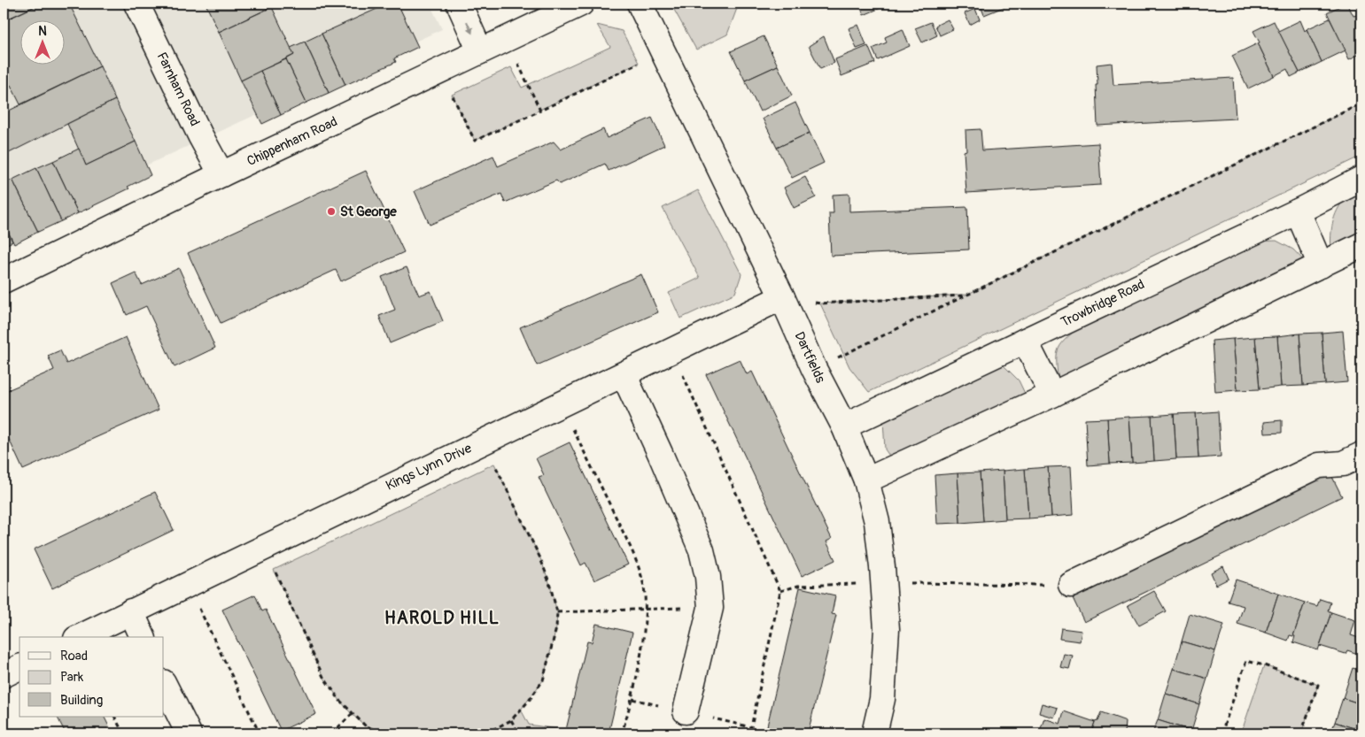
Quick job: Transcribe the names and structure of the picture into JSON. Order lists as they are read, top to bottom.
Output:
{
  "streets": {
    "street": [
      "Farnham Road",
      "Chippenham Road",
      "Trowbridge Road",
      "Dartfields",
      "Kings Lynn Drive"
    ]
  },
  "crossings": [
    ["Farnham Road", "Chippenham Road"],
    ["Trowbridge Road", "Dartfields"],
    ["Dartfields", "Kings Lynn Drive"]
  ],
  "districts": ["HAROLD HILL"],
  "places": ["St George"],
  "legend": ["Road", "Park", "Building"],
  "north": "top"
}
